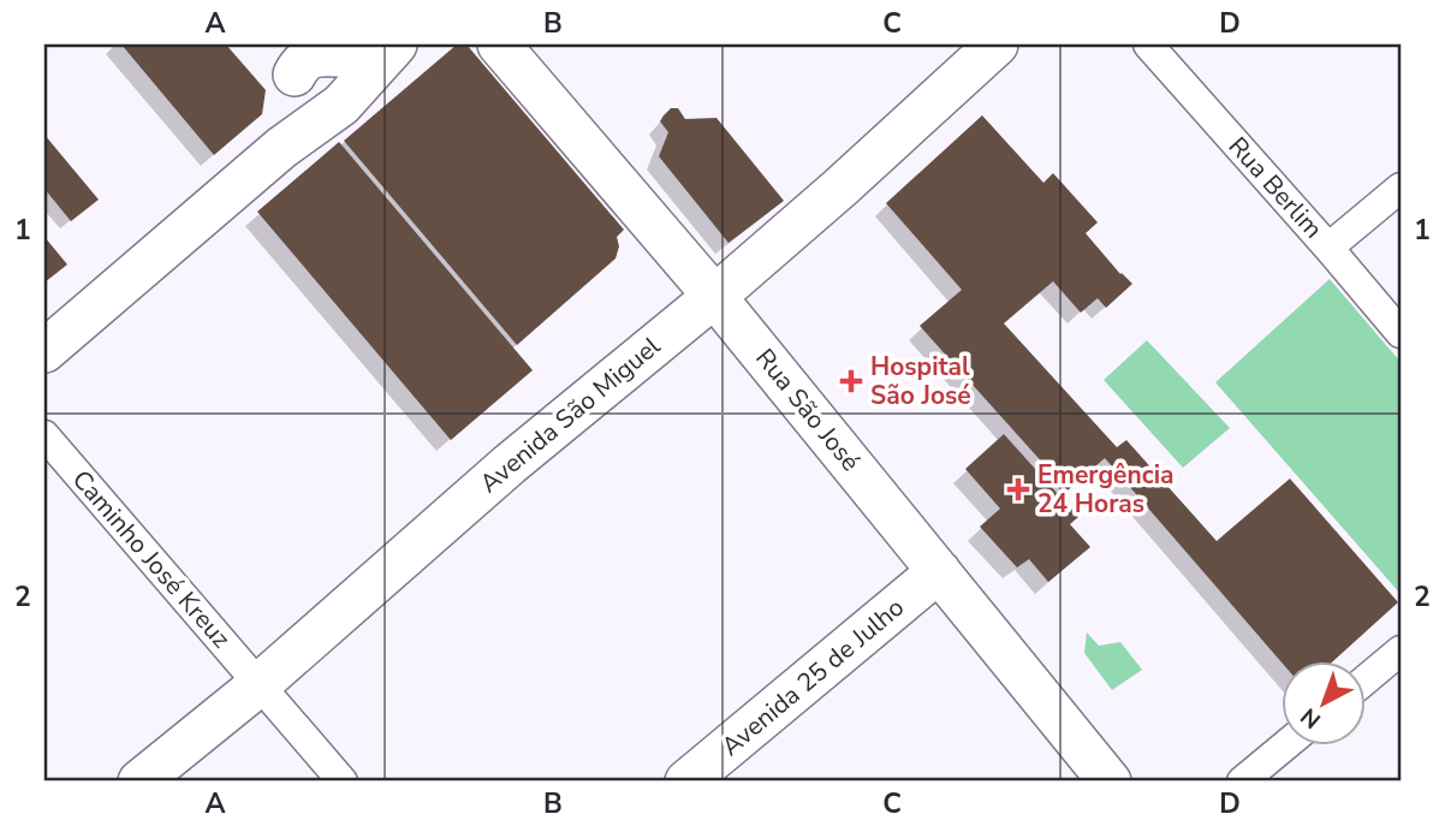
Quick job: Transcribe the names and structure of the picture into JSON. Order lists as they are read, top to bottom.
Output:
{
  "streets": {
    "main road": ["Rua São José", "Avenida São Miguel", "Avenida 25 de Julho"],
    "street": ["Rua Berlim", "Caminho José Kreuz"]
  },
  "crossings": [
    ["Rua São José", "Avenida São Miguel"],
    ["Rua São José", "Avenida 25 de Julho"],
    ["Avenida São Miguel", "Caminho José Kreuz"]
  ],
  "places": {
    "health": ["Hospital São José", "Emergência 24 Horas"]
  },
  "north": "bottom left",
  "grid": {
    "columns": [
      "A",
      "B",
      "C",
      "D"
    ],
    "rows": ["1", "2"]
  }
}
